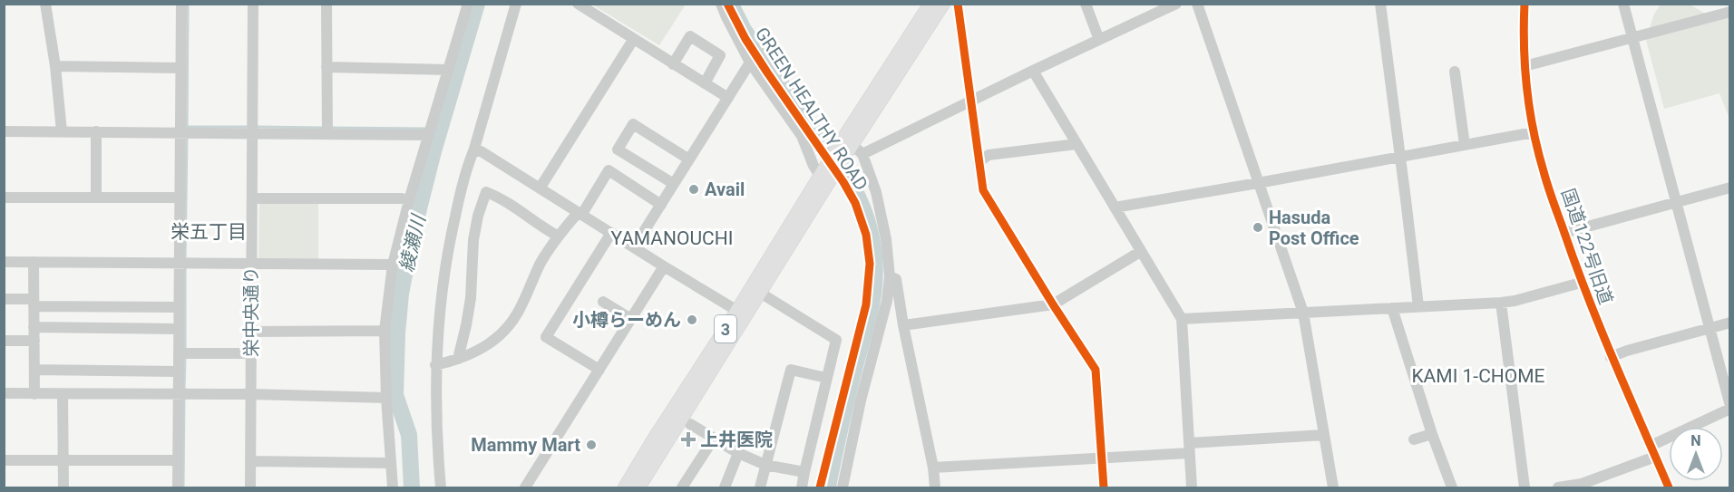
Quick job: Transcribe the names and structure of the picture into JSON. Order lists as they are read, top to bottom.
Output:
{
  "streets": {
    "main road": ["3"],
    "street": ["国道122号旧道", "栄中央通り"],
    "cycle path": ["GREEN HEALTHY ROAD"]
  },
  "districts": ["栄五丁目", "YAMANOUCHI", "KAMI 1-CHOME"],
  "water": ["綾瀬川"],
  "places": {
    "other": [
      "Avail",
      "Hasuda Post Office",
      "小樽らーめん",
      "Mammy Mart"
    ],
    "health": ["上井医院"]
  },
  "north": "top"
}
